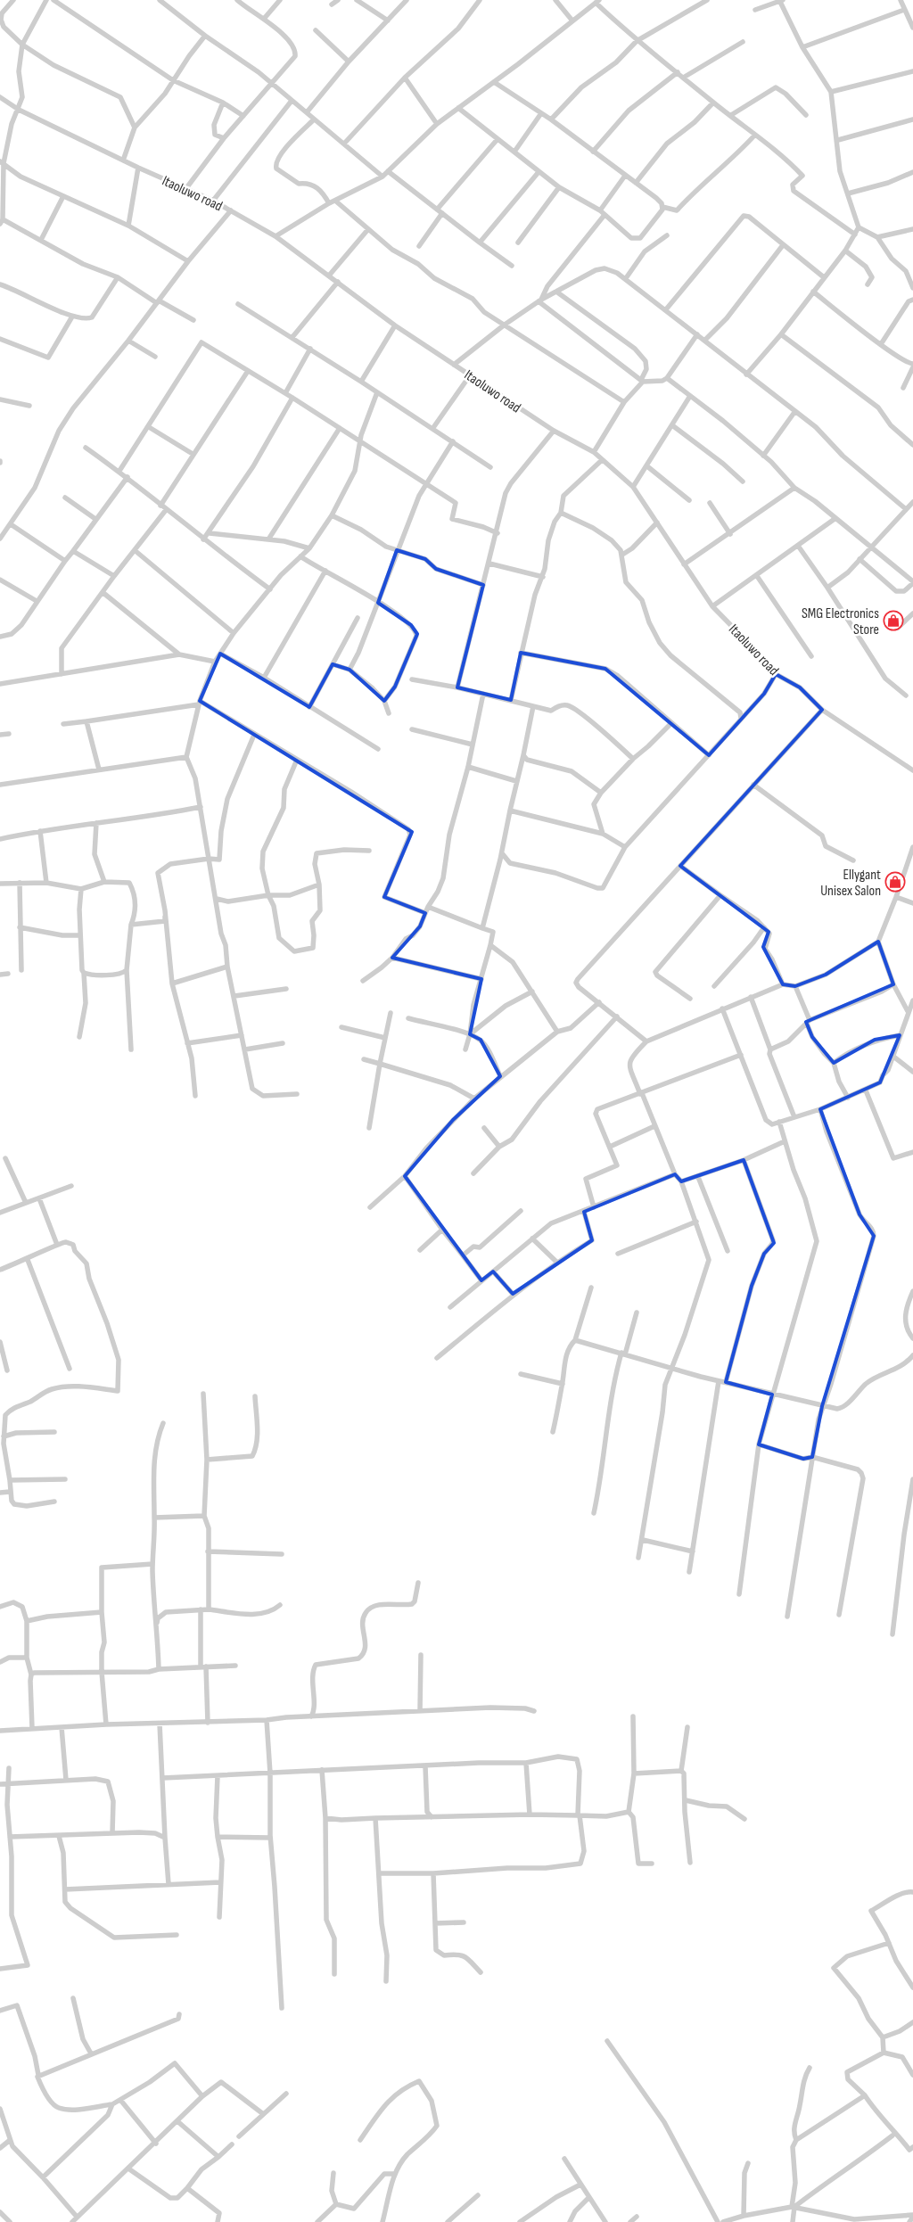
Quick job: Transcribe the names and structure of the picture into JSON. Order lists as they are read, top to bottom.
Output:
{
  "streets": {
    "street": ["Itaoluwo road"]
  },
  "places": {
    "shop": ["SMG Electronics Store", "Ellygant Unisex Salon"]
  }
}
